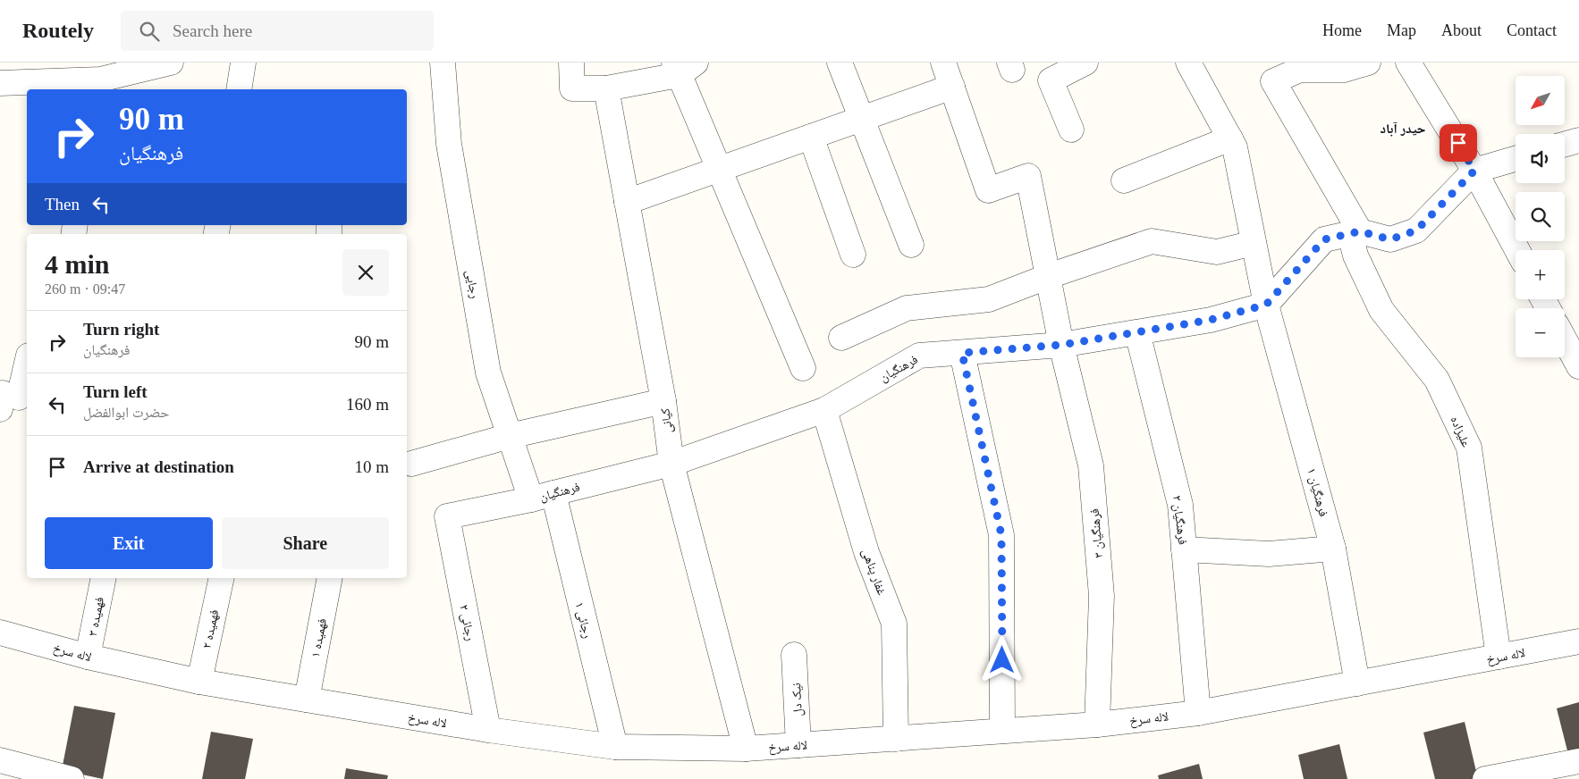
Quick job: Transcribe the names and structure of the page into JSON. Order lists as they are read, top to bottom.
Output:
{
  "streets": {
    "street": [
      "رجایی",
      "فرهنگیان",
      "کیانی",
      "علیزاده",
      "فرهنگیان ۱",
      "فرهنگیان ۲",
      "فرهنگیان ۳",
      "غفار پناهی",
      "فهمیده ۳",
      "رجائی ۱",
      "رجائی ۲",
      "فهمیده ۲",
      "فهمیده ۱",
      "لاله سرخ",
      "نیک دل"
    ]
  },
  "crossings": [
    ["رجایی", "فرهنگیان"],
    ["رجایی", "رجائی ۱"],
    ["فرهنگیان", "کیانی"],
    ["فرهنگیان", "فرهنگیان ۱"],
    ["فرهنگیان", "فرهنگیان ۲"],
    ["فرهنگیان", "فرهنگیان ۳"],
    ["فرهنگیان", "غفار پناهی"],
    ["فرهنگیان", "رجائی ۱"],
    ["فرهنگیان", "رجائی ۲"],
    ["کیانی", "لاله سرخ"],
    ["علیزاده", "لاله سرخ"],
    ["فرهنگیان ۱", "لاله سرخ"],
    ["فرهنگیان ۲", "لاله سرخ"],
    ["فرهنگیان ۳", "لاله سرخ"],
    ["غفار پناهی", "لاله سرخ"],
    ["فهمیده ۳", "لاله سرخ"],
    ["رجائی ۱", "لاله سرخ"],
    ["رجائی ۲", "لاله سرخ"],
    ["فهمیده ۲", "لاله سرخ"],
    ["فهمیده ۱", "لاله سرخ"],
    ["لاله سرخ", "نیک دل"]
  ],
  "districts": ["حیدر آباد"],
  "north": "bottom left",
  "page": {
    "header": "Routely",
    "search": "Search here",
    "nav": [
      "Home",
      "Map",
      "About",
      "Contact"
    ],
    "map_buttons": ["+", "−"],
    "turn": ["90 m", "فرهنگیان"],
    "then": "Then",
    "heading": ["4 min", "260 m · 09:47"],
    "list": [
      {
        "name": "Turn right",
        "note": "فرهنگیان",
        "value": "90 m"
      },
      {
        "name": "Turn left",
        "note": "حضرت ابوالفضل",
        "value": "160 m"
      },
      {
        "name": "Arrive at destination",
        "value": "10 m"
      }
    ],
    "buttons": ["Exit", "Share"]
  }
}
